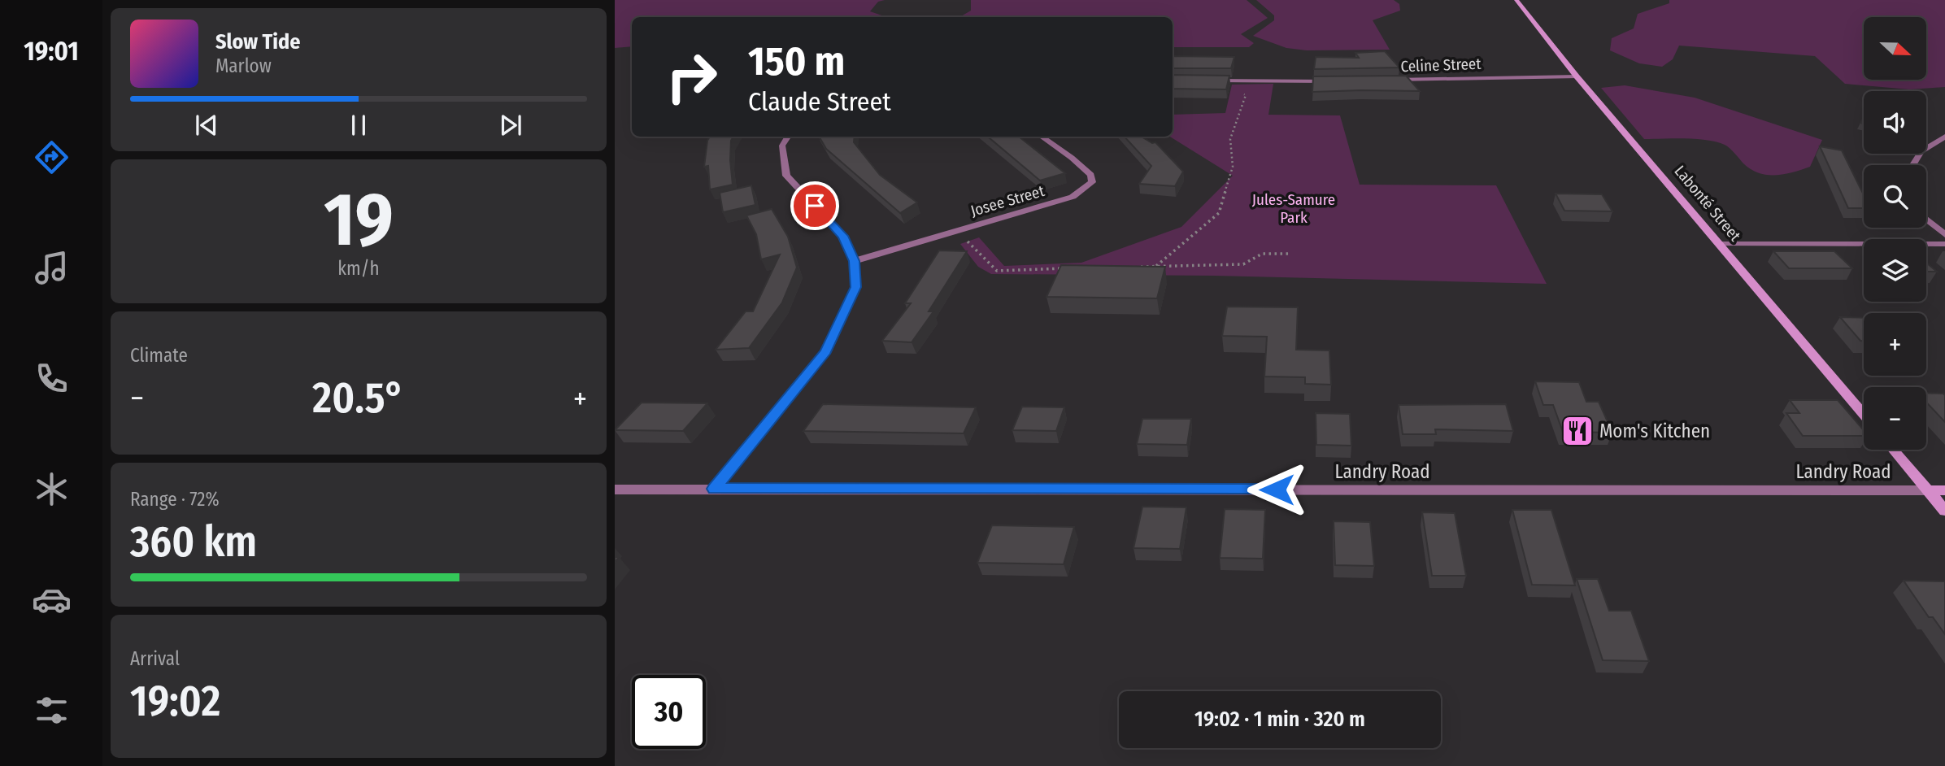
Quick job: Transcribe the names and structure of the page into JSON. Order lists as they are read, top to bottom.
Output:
{
  "streets": {
    "street": [
      "Celine Street",
      "Josee Street",
      "Labonté Street",
      "Landry Road"
    ]
  },
  "crossings": [
    ["Celine Street", "Labonté Street"]
  ],
  "parks": ["Jules-Samure Park"],
  "places": {
    "restaurant": ["Mom's Kitchen"]
  },
  "north": "right",
  "page": {
    "tabs": "19:01",
    "map_buttons": ["+", "−"],
    "turn": ["150 m", "Claude Street"],
    "song": ["Slow Tide", "Marlow"],
    "tile": [
      ["19", "km/h"],
      "Climate",
      ["Range · 72%", "360 km"],
      ["Arrival", "19:02"]
    ],
    "heat": ["−", "20.5°", "+"],
    "limit": "30",
    "trip": "19:02 · 1 min · 320 m"
  }
}
